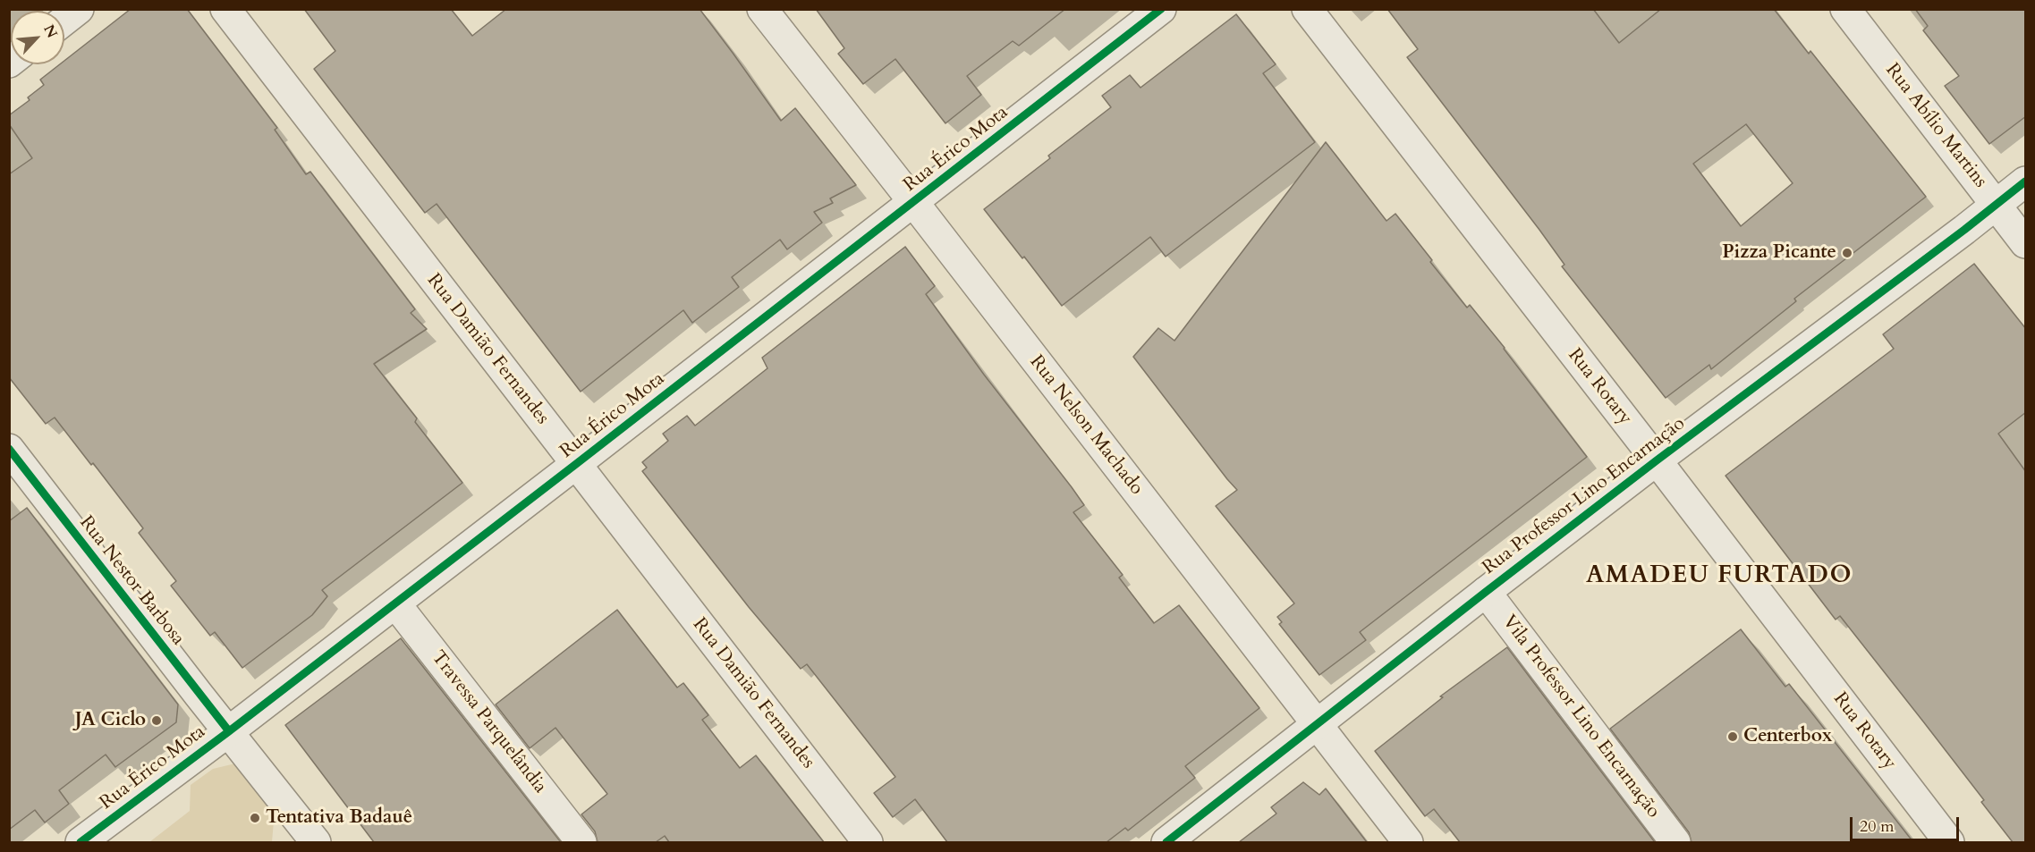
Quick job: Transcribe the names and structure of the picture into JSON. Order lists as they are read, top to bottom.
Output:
{
  "streets": {
    "street": [
      "Rua Abílio Martins",
      "Rua Érico Mota",
      "Rua Damião Fernandes",
      "Rua Rotary",
      "Rua Nelson Machado",
      "Rua Professor Lino Encarnação",
      "Rua Nestor Barbosa",
      "Vila Professor Lino Encarnação",
      "Travessa Parquelândia"
    ]
  },
  "crossings": [
    ["Rua Abílio Martins", "Rua Professor Lino Encarnação"],
    ["Rua Érico Mota", "Rua Damião Fernandes"],
    ["Rua Érico Mota", "Rua Nelson Machado"],
    ["Rua Érico Mota", "Rua Nestor Barbosa"],
    ["Rua Érico Mota", "Travessa Parquelândia"],
    ["Rua Rotary", "Rua Professor Lino Encarnação"],
    ["Rua Nelson Machado", "Rua Professor Lino Encarnação"],
    ["Rua Professor Lino Encarnação", "Vila Professor Lino Encarnação"]
  ],
  "districts": ["AMADEU FURTADO"],
  "places": [
    "Pizza Picante",
    "JA Ciclo",
    "Centerbox",
    "Tentativa Badauê"
  ],
  "scale_bar": "20 m",
  "north": "top right"
}
